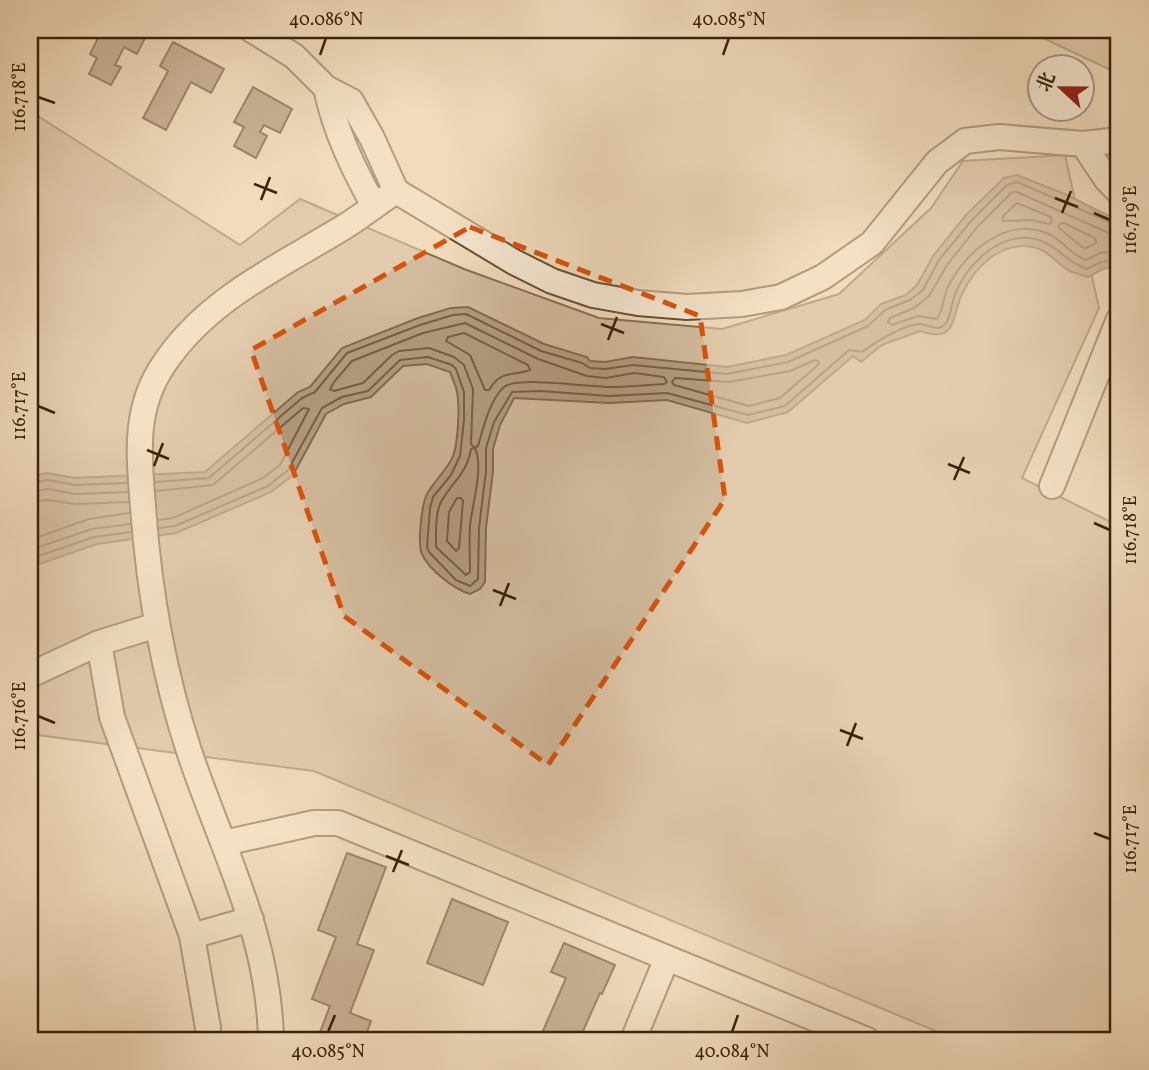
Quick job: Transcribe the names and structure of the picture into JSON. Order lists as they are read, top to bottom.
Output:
{
  "north": "left",
  "coordinates": [
    "40.086°N",
    "40.085°N",
    "116.718°E",
    "116.719°E",
    "116.717°E",
    "116.716°E",
    "40.084°N"
  ]
}
